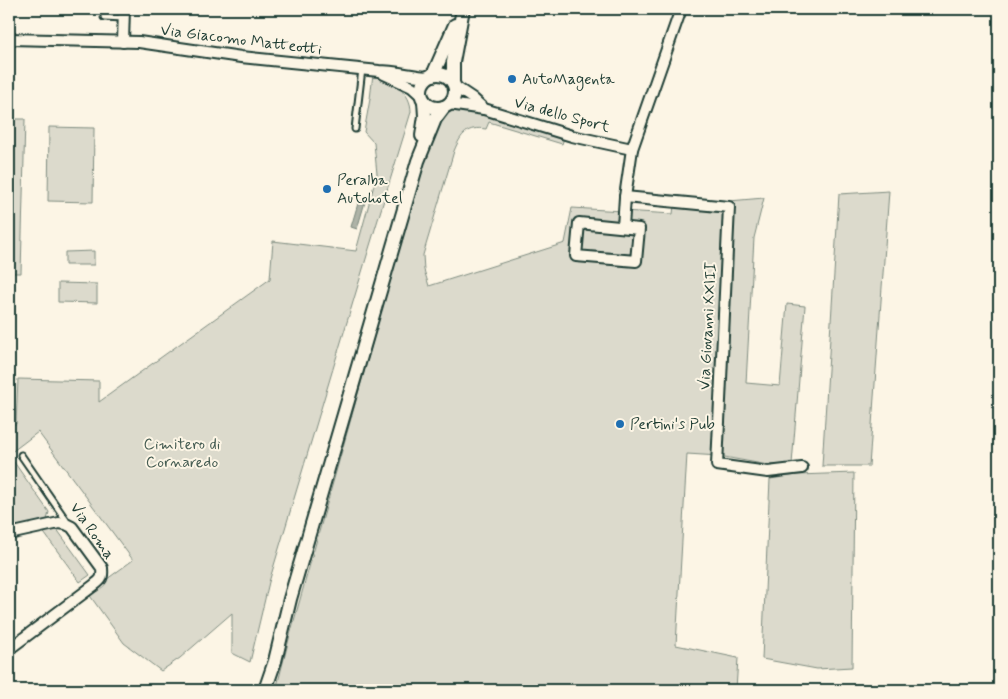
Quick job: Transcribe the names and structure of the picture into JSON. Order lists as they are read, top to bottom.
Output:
{
  "streets": {
    "street": [
      "Via Giacomo Matteotti",
      "Via dello Sport",
      "Via Giovanni XXIII",
      "Via Roma"
    ]
  },
  "crossings": [
    ["Via Giacomo Matteotti", "Via dello Sport"]
  ],
  "parks": ["Cimitero di Cornaredo"],
  "places": ["AutoMagenta", "Peralba Autohotel", "Pertini's Pub"]
}
